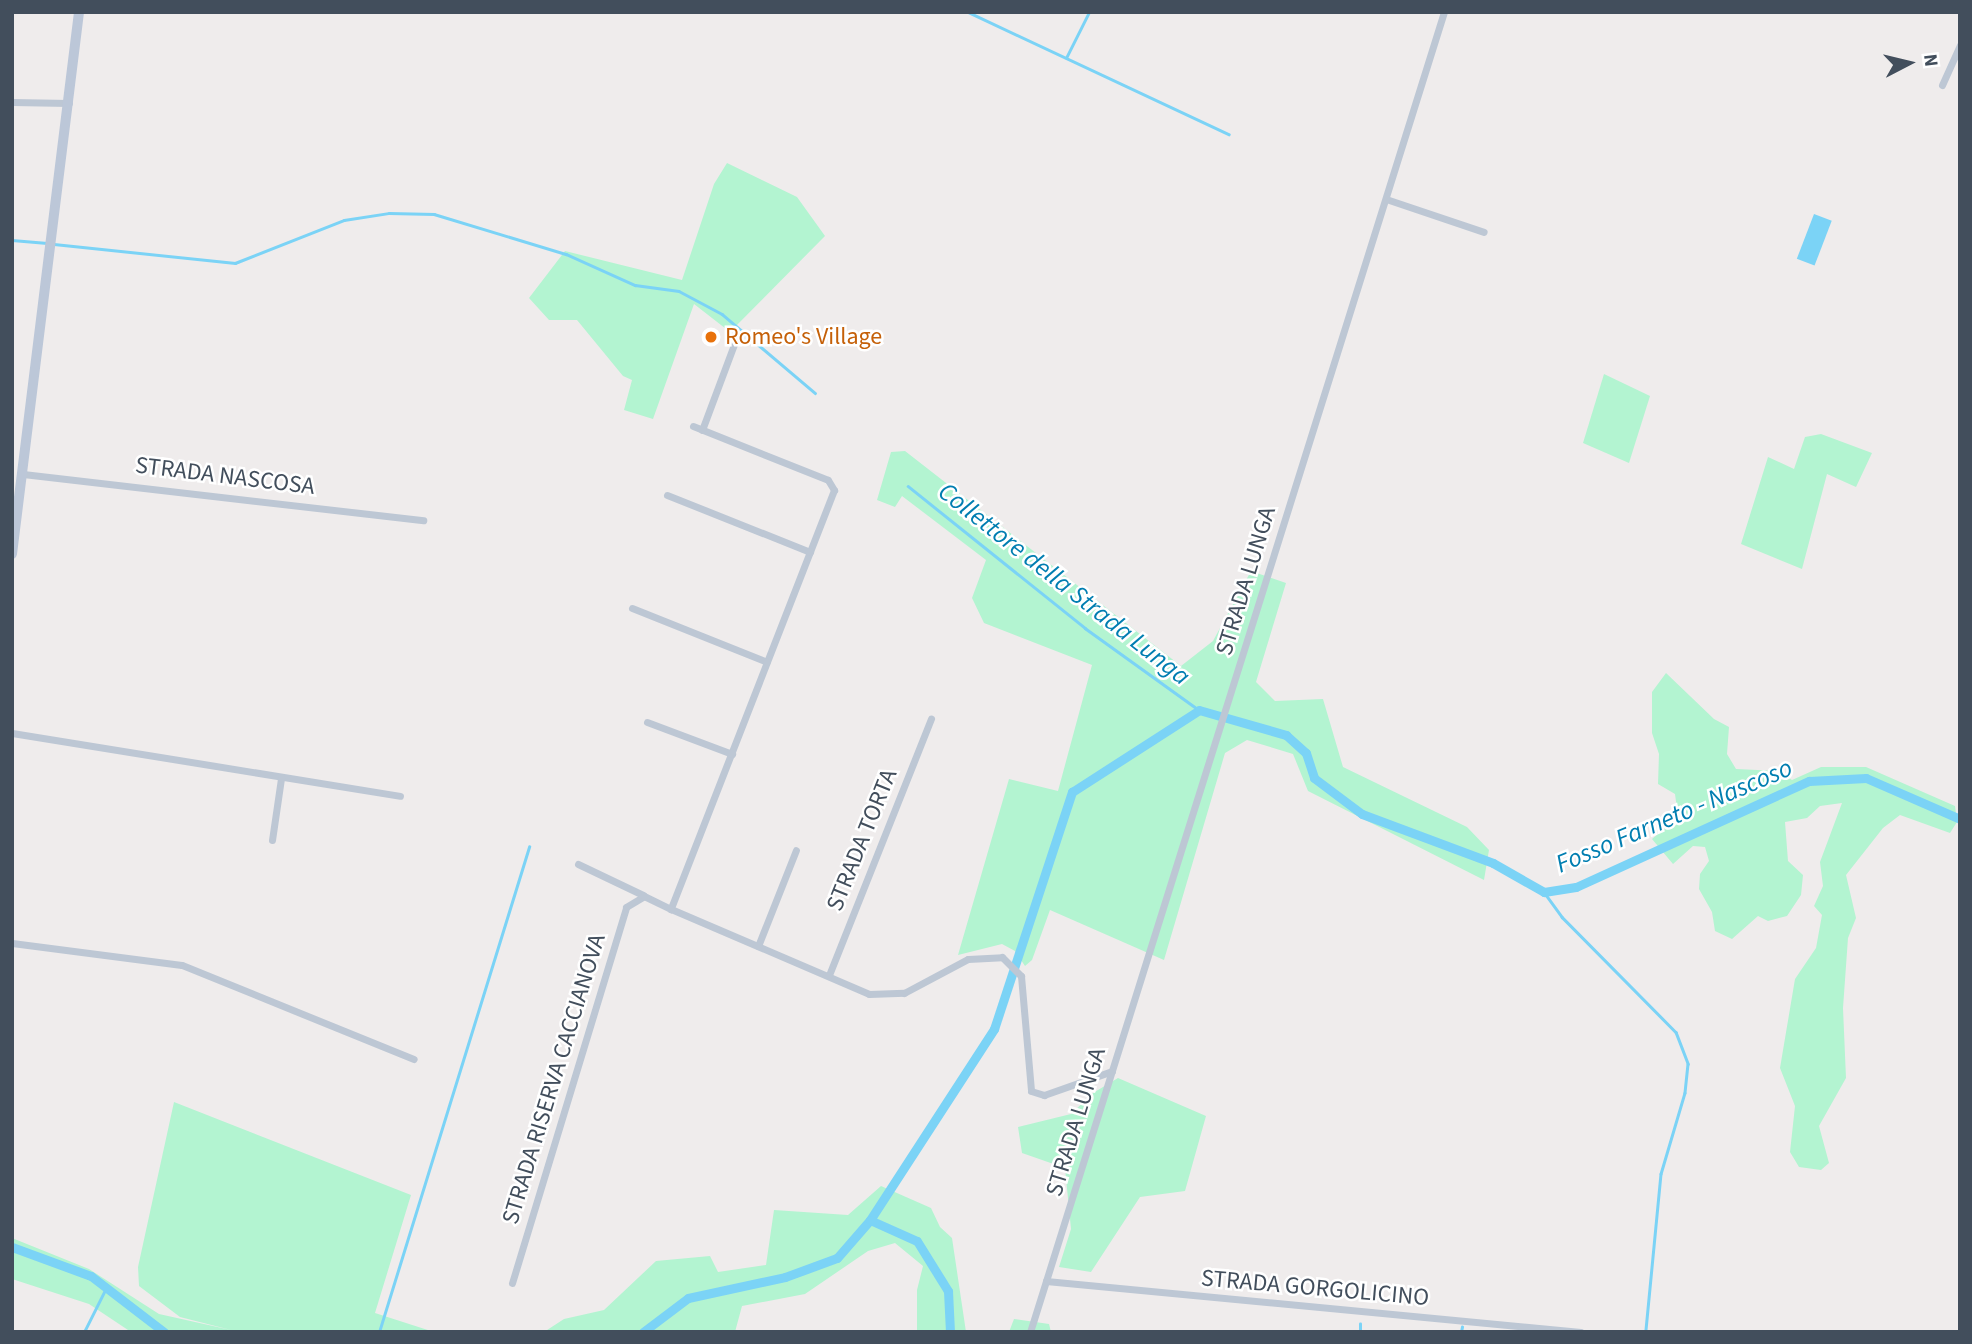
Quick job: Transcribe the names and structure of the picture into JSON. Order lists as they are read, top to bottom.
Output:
{
  "streets": {
    "street": [
      "STRADA NASCOSA",
      "STRADA LUNGA",
      "STRADA TORTA",
      "STRADA RISERVA CACCIANOVA",
      "STRADA GORGOLICINO"
    ]
  },
  "crossings": [
    ["STRADA LUNGA", "STRADA GORGOLICINO"]
  ],
  "water": ["Collettore della Strada Lunga", "Fosso Farneto - Nascoso"],
  "places": ["Romeo's Village"],
  "north": "right"
}
